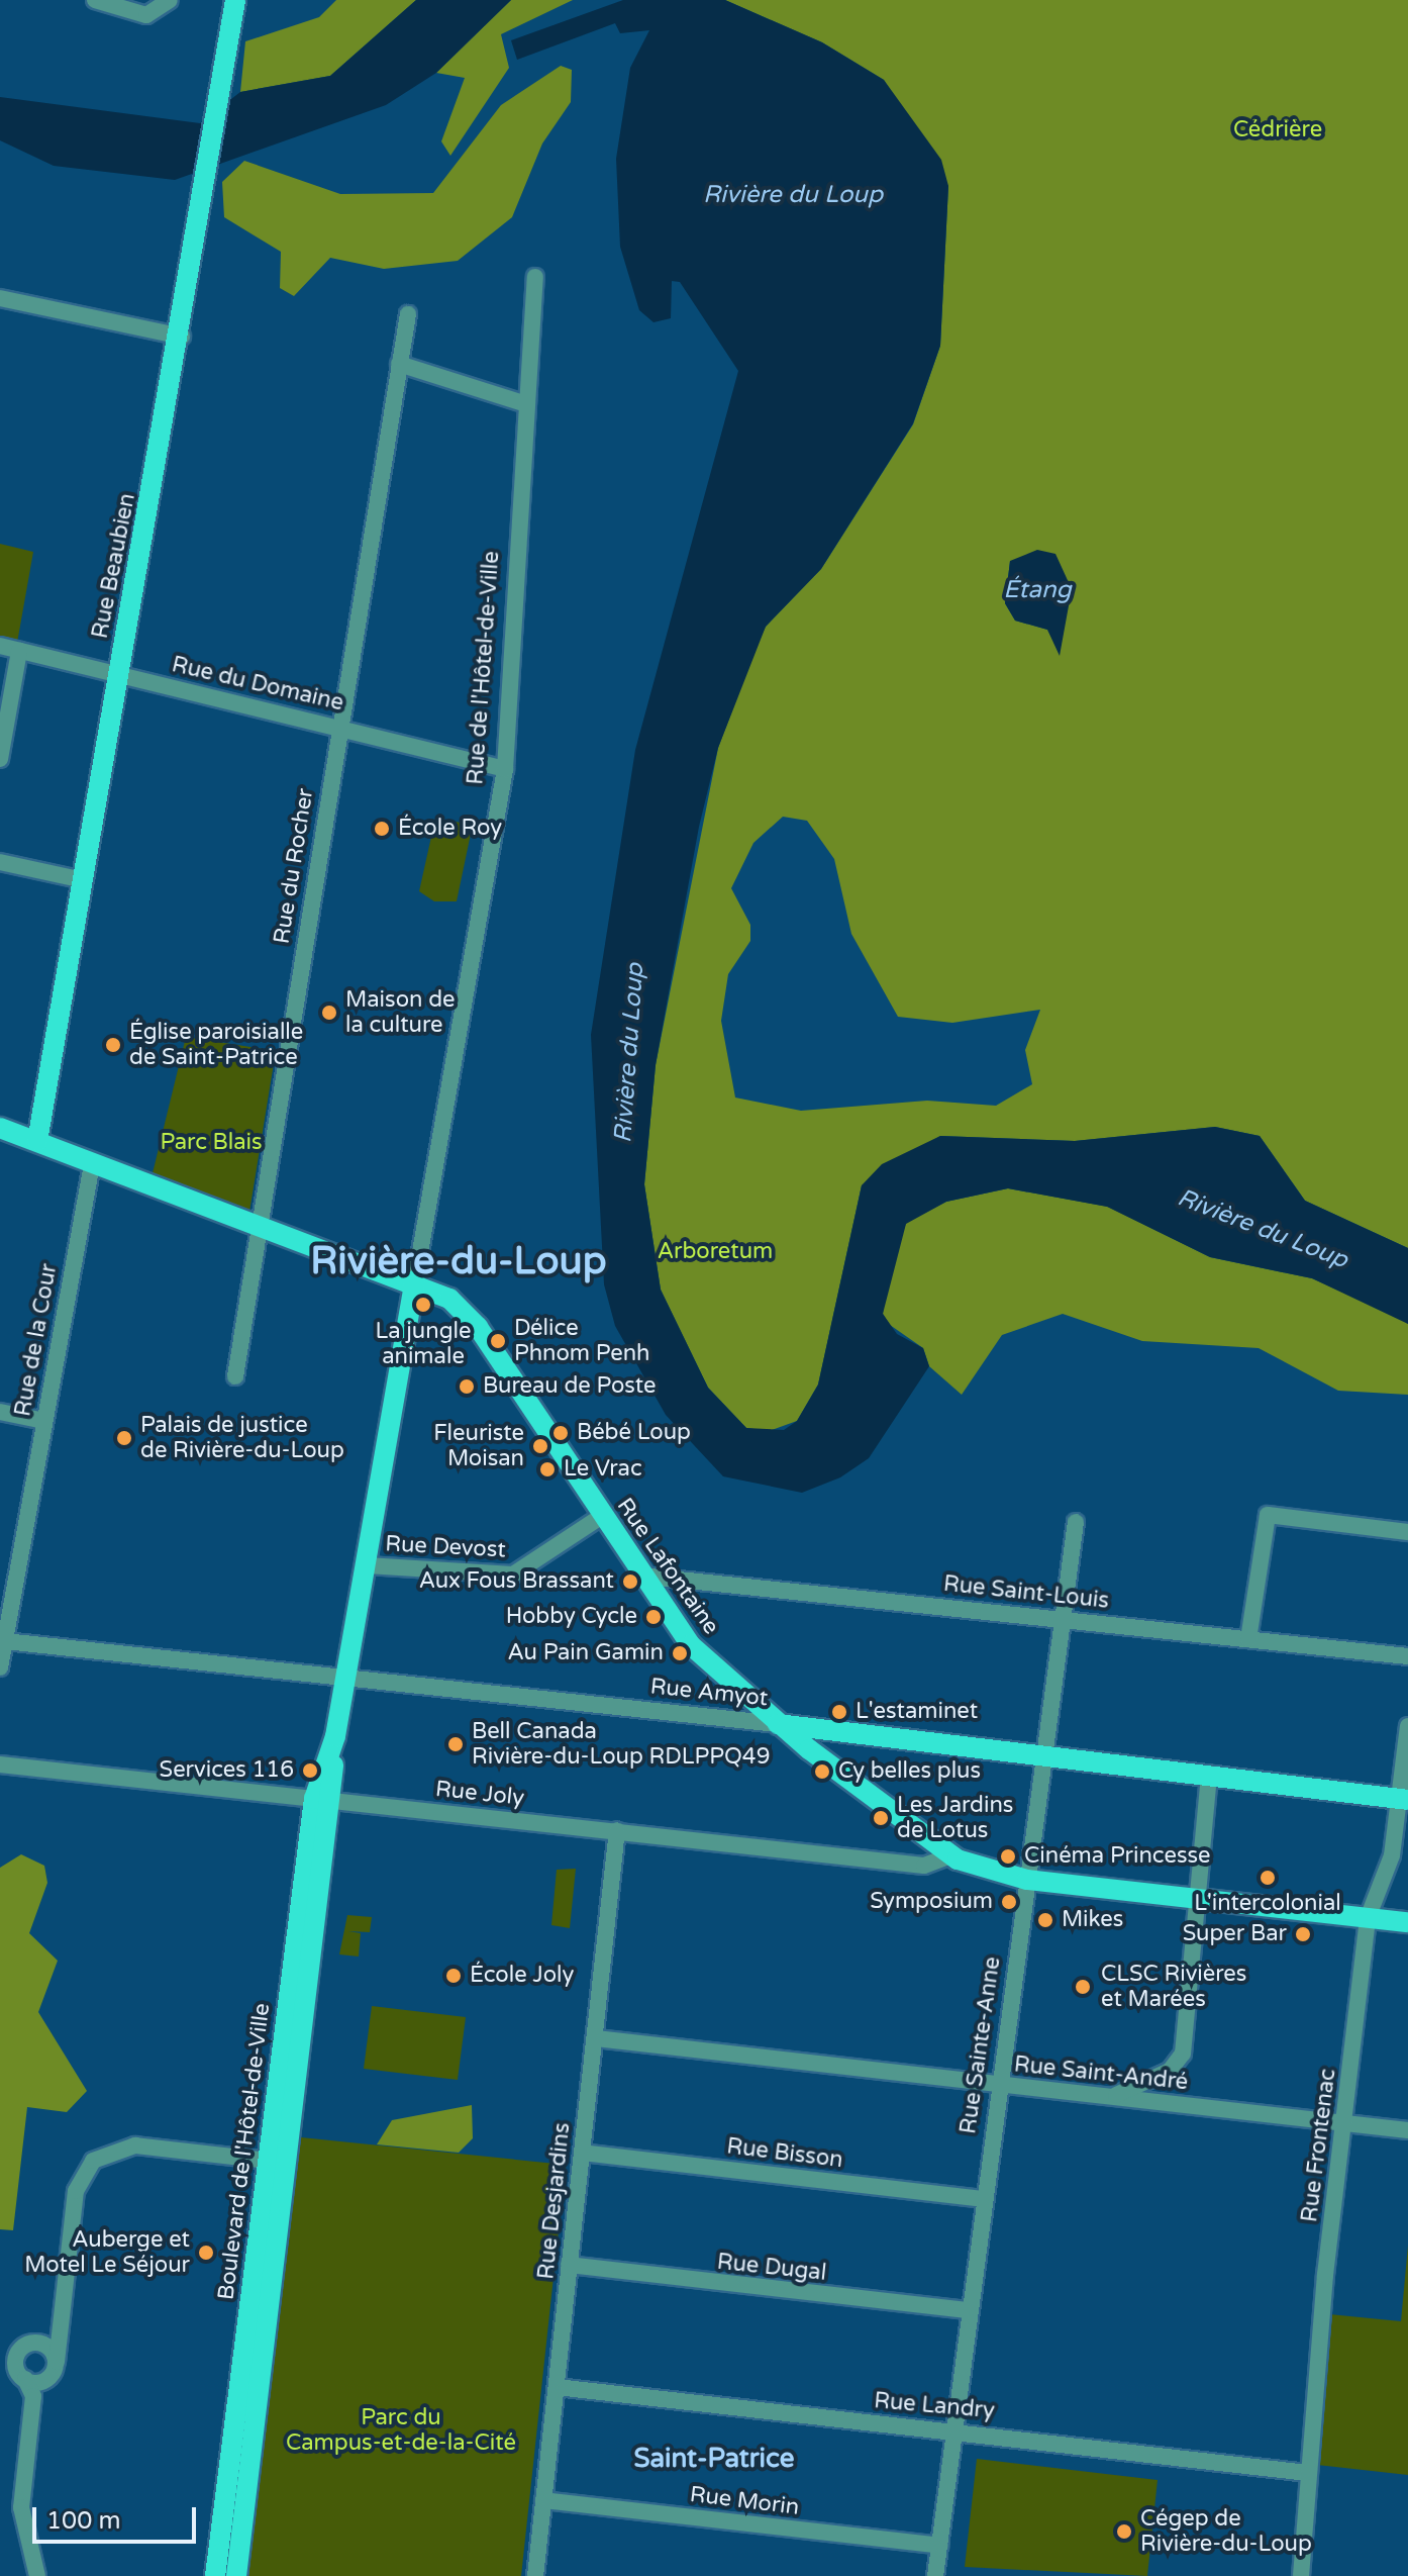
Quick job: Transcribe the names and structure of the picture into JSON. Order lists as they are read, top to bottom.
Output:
{
  "streets": {
    "main road": [
      "Rue Beaubien",
      "Rue de l'Hôtel-de-Ville",
      "Rue Lafontaine",
      "Rue Amyot",
      "Boulevard de l'Hôtel-de-Ville"
    ],
    "street": [
      "Rue du Domaine",
      "Rue du Rocher",
      "Rue de la Cour",
      "Rue Devost",
      "Rue Saint-Louis",
      "Rue Joly",
      "Rue Sainte-Anne",
      "Rue Saint-André",
      "Rue Frontenac",
      "Rue Bisson",
      "Rue Desjardins",
      "Rue Dugal",
      "Rue Landry",
      "Rue Morin"
    ]
  },
  "crossings": [
    ["Rue Beaubien", "Rue du Domaine"],
    ["Rue Beaubien", "Rue Lafontaine"],
    ["Rue de l'Hôtel-de-Ville", "Rue du Domaine"],
    ["Rue de l'Hôtel-de-Ville", "Rue Devost"],
    ["Rue de l'Hôtel-de-Ville", "Rue Lafontaine"],
    ["Rue de l'Hôtel-de-Ville", "Rue Amyot"],
    ["Rue de l'Hôtel-de-Ville", "Boulevard de l'Hôtel-de-Ville"],
    ["Rue du Domaine", "Rue du Rocher"],
    ["Rue du Rocher", "Rue Lafontaine"],
    ["Rue de la Cour", "Rue Lafontaine"],
    ["Rue de la Cour", "Rue Amyot"],
    ["Rue Devost", "Rue Lafontaine"],
    ["Rue Lafontaine", "Rue Saint-Louis"],
    ["Rue Lafontaine", "Rue Amyot"],
    ["Rue Lafontaine", "Rue Joly"],
    ["Rue Lafontaine", "Rue Sainte-Anne"],
    ["Rue Lafontaine", "Rue Frontenac"],
    ["Rue Saint-Louis", "Rue Sainte-Anne"],
    ["Rue Amyot", "Rue Sainte-Anne"],
    ["Rue Amyot", "Rue Frontenac"],
    ["Rue Amyot", "Boulevard de l'Hôtel-de-Ville"],
    ["Rue Joly", "Boulevard de l'Hôtel-de-Ville"],
    ["Rue Joly", "Rue Desjardins"],
    ["Rue Sainte-Anne", "Rue Saint-André"],
    ["Rue Sainte-Anne", "Rue Bisson"],
    ["Rue Sainte-Anne", "Rue Dugal"],
    ["Rue Sainte-Anne", "Rue Landry"],
    ["Rue Sainte-Anne", "Rue Morin"],
    ["Rue Saint-André", "Rue Frontenac"],
    ["Rue Saint-André", "Rue Desjardins"],
    ["Rue Frontenac", "Rue Landry"],
    ["Rue Bisson", "Rue Desjardins"],
    ["Rue Desjardins", "Rue Dugal"],
    ["Rue Desjardins", "Rue Landry"],
    ["Rue Desjardins", "Rue Morin"]
  ],
  "districts": ["Rivière-du-Loup", "Saint-Patrice"],
  "water": ["Rivière du Loup", "Étang"],
  "parks": [
    "Cédrière",
    "Parc Blais",
    "Arboretum",
    "Parc du Campus-et-de-la-Cité"
  ],
  "places": [
    "École Roy",
    "Maison de la culture",
    "Église paroisialle de Saint-Patrice",
    "La jungle animale",
    "Délice Phnom Penh",
    "Bureau de Poste",
    "Bébé Loup",
    "Palais de justice de Rivière-du-Loup",
    "Fleuriste Moisan",
    "Le Vrac",
    "Aux Fous Brassant",
    "Hobby Cycle",
    "Au Pain Gamin",
    "L'estaminet",
    "Bell Canada Rivière-du-Loup RDLPPQ49",
    "Services 116",
    "Cy belles plus",
    "Les Jardins de Lotus",
    "Cinéma Princesse",
    "L'intercolonial",
    "Symposium",
    "Mikes",
    "Super Bar",
    "École Joly",
    "CLSC Rivières et Marées",
    "Auberge et Motel Le Séjour",
    "Cégep de Rivière-du-Loup"
  ],
  "scale_bar": "100 m"
}
